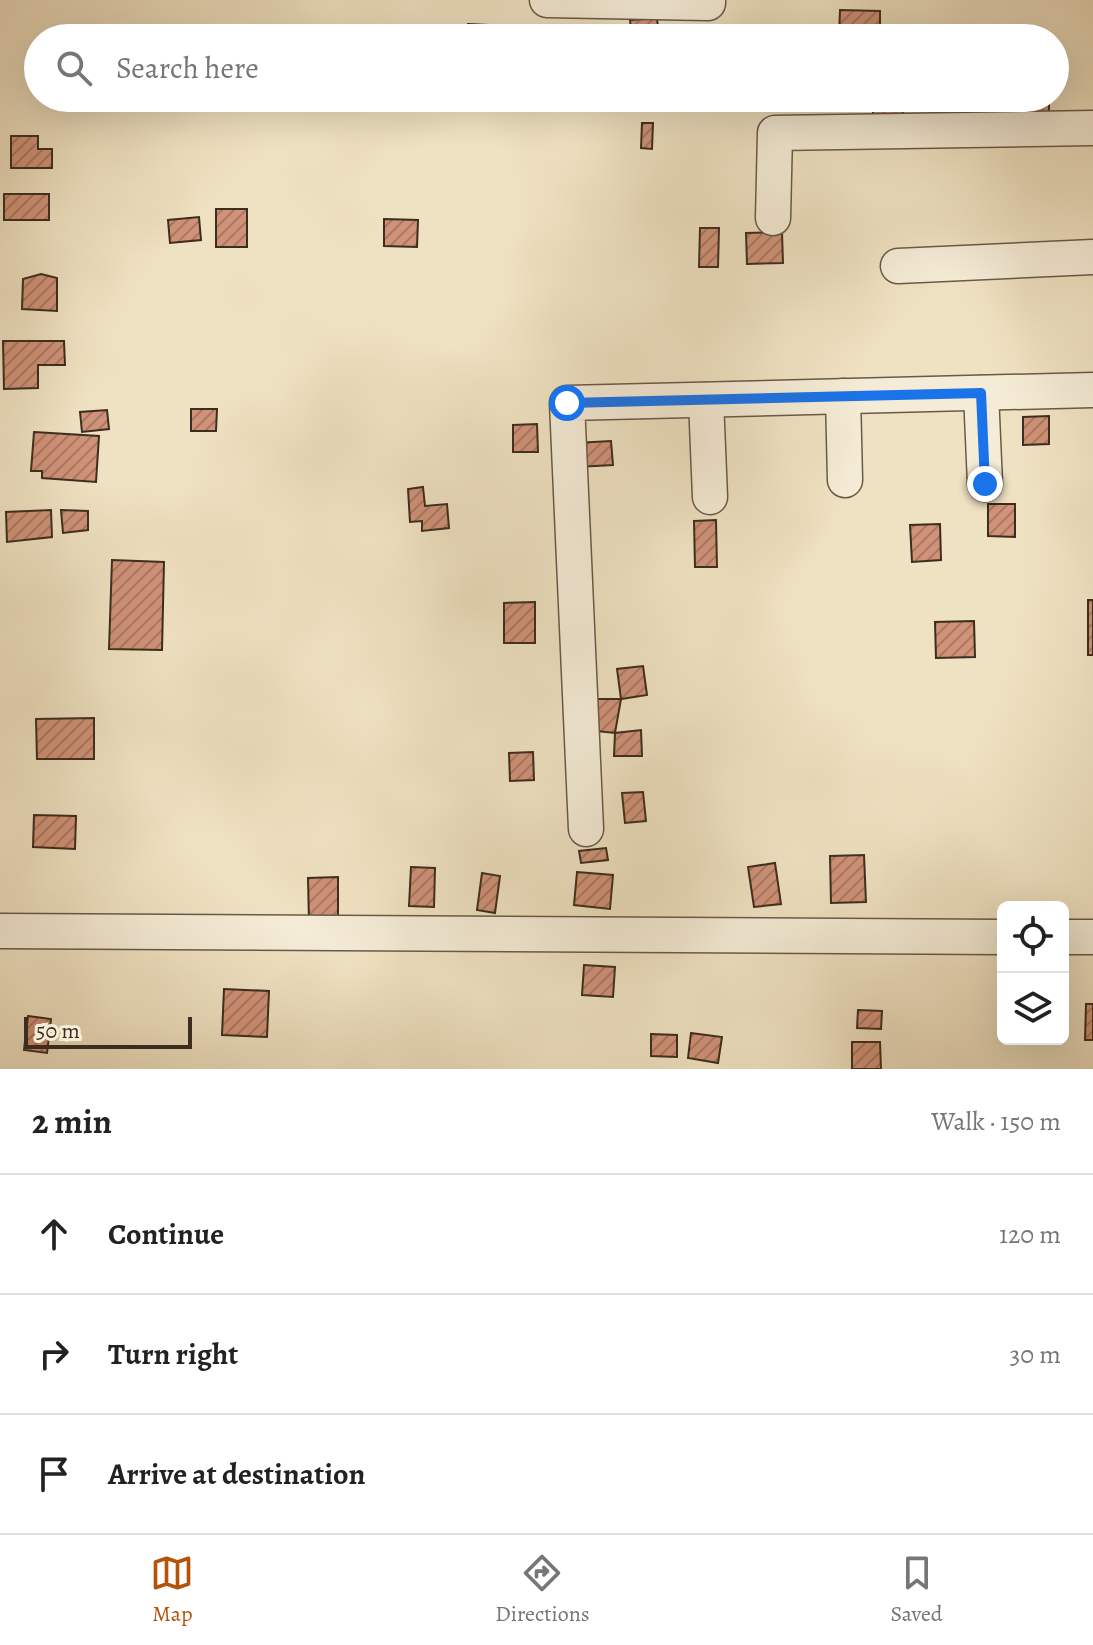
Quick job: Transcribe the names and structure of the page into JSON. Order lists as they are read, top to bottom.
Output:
{
  "scale_bar": "50 m",
  "page": {
    "search": "Search here",
    "scale": "50 m",
    "heading": ["2 min", "Walk · 150 m"],
    "list": [
      ["Continue", "120 m"],
      ["Turn right", "30 m"],
      "Arrive at destination"
    ],
    "nav": ["Map", "Directions", "Saved"]
  }
}
